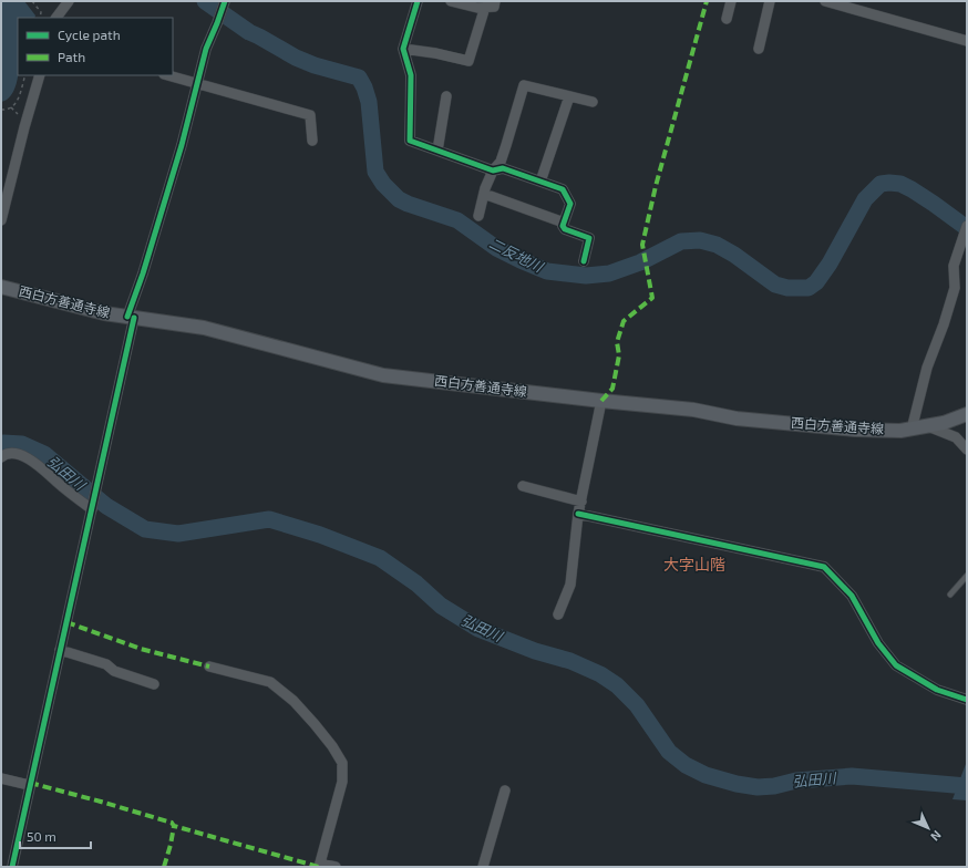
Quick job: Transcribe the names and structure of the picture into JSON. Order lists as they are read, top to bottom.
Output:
{
  "streets": {
    "main road": ["西白方善通寺線"]
  },
  "districts": ["大字山階"],
  "water": ["二反地川", "弘田川"],
  "legend": ["Cycle path", "Path"],
  "scale_bar": "50 m",
  "north": "bottom right"
}
